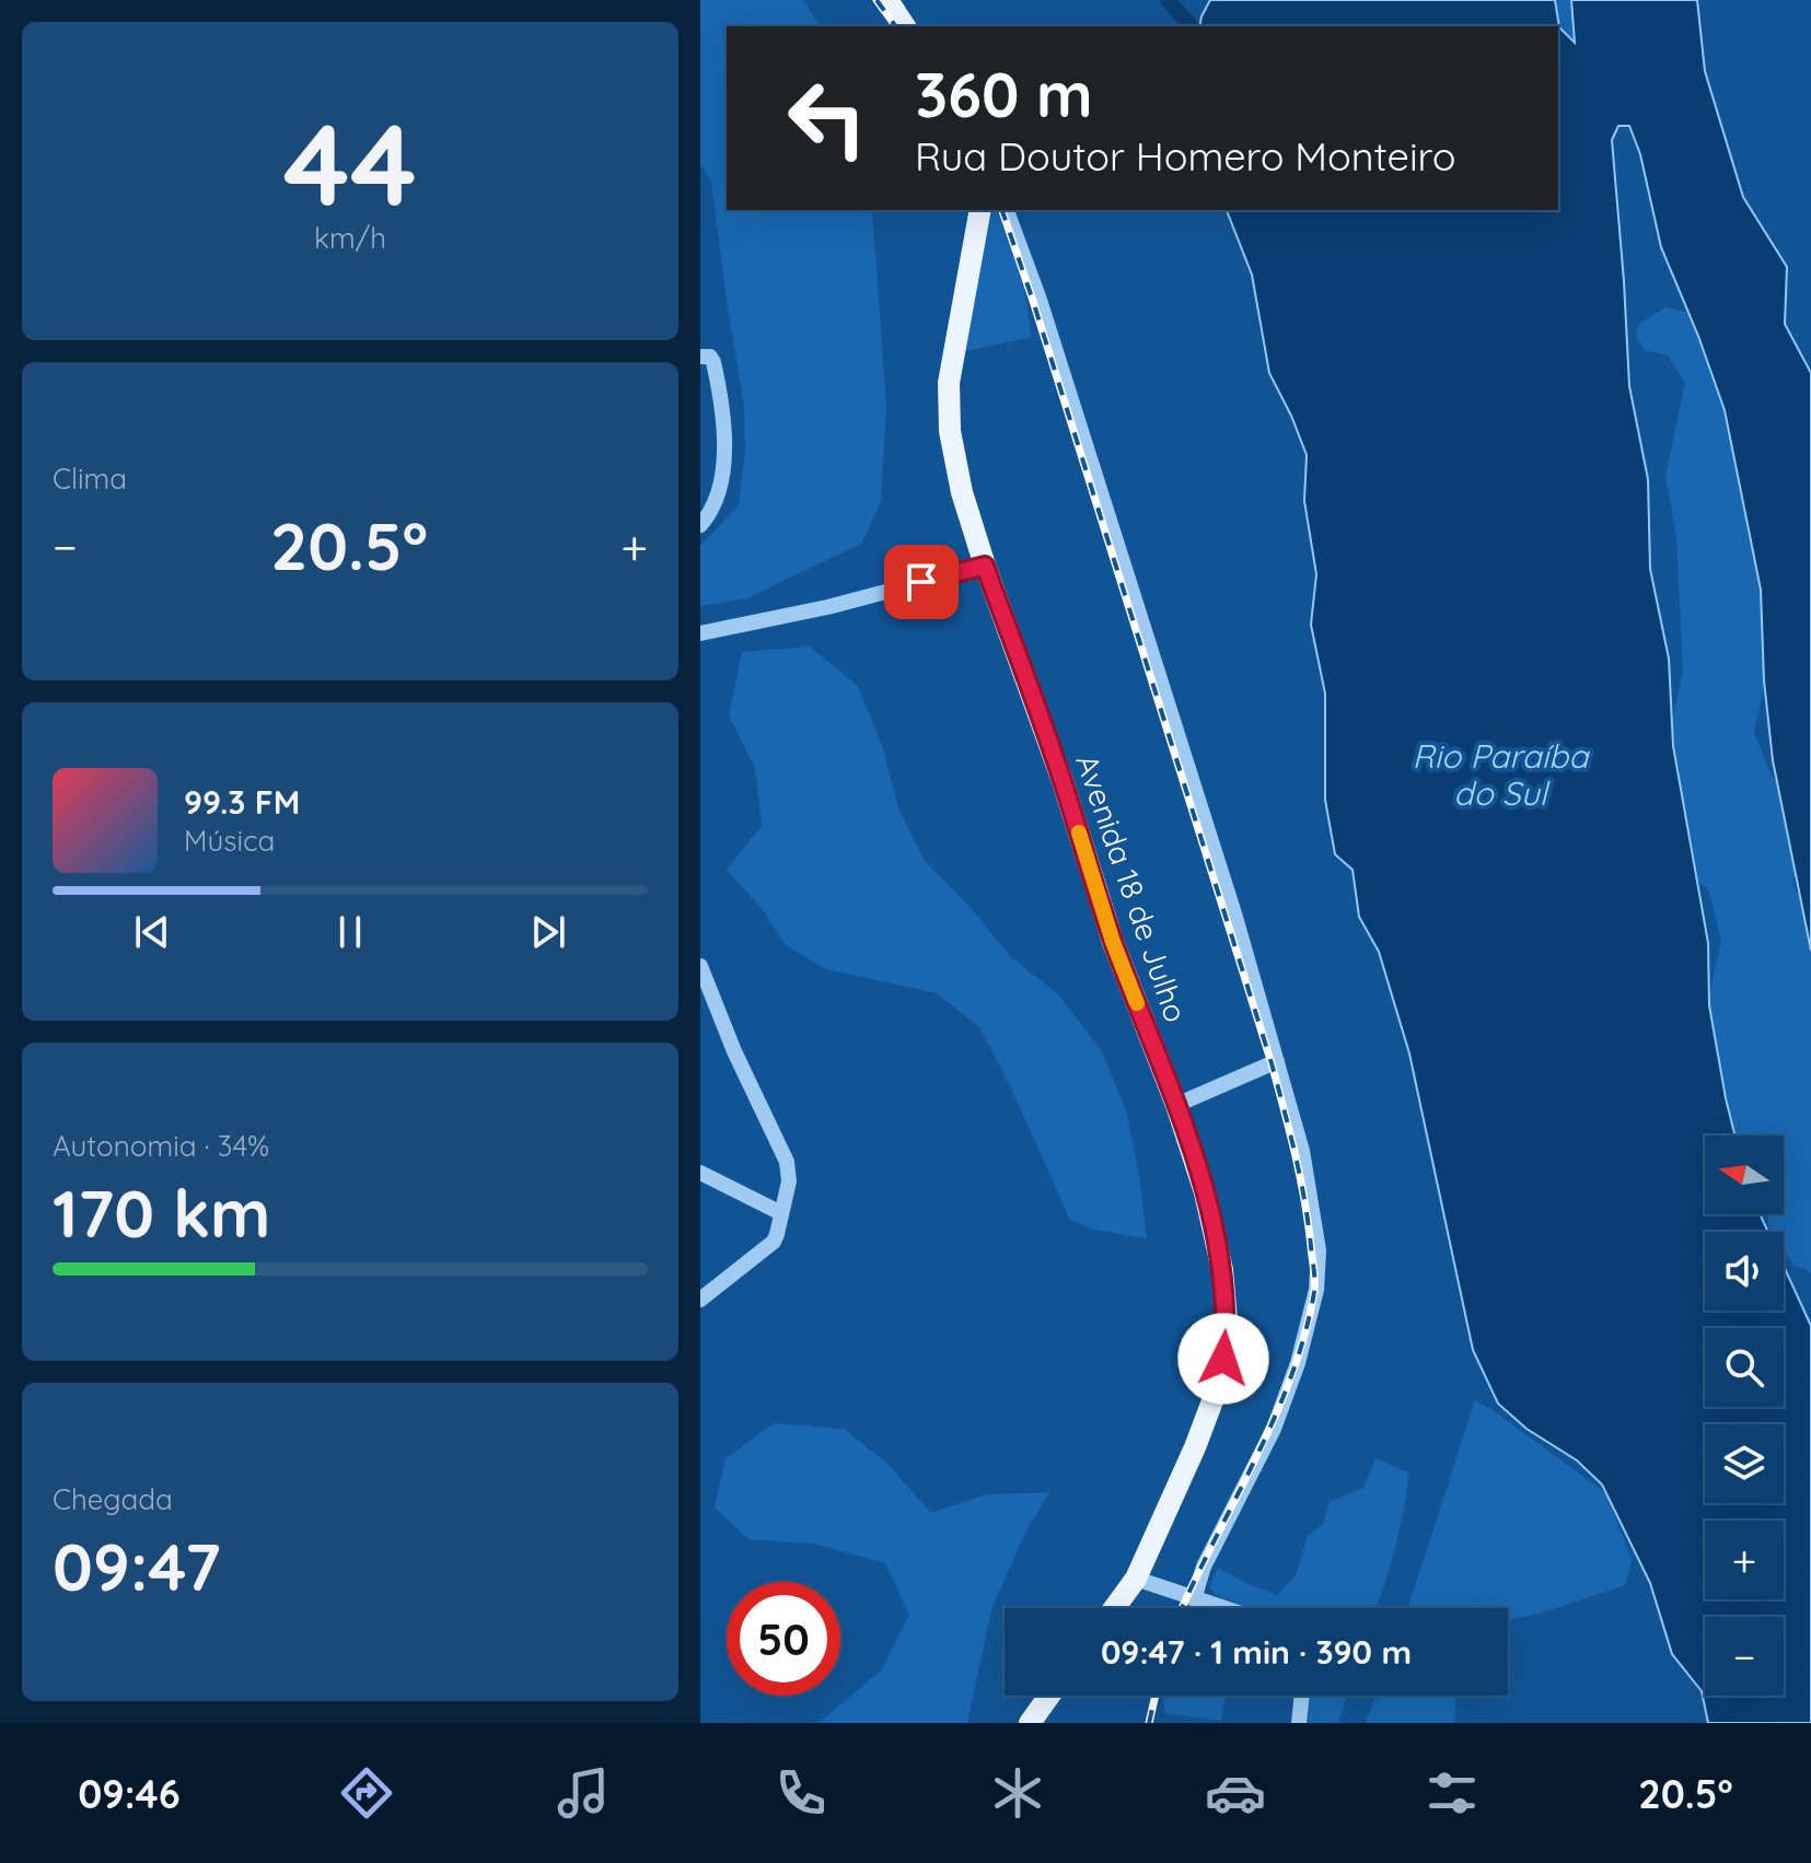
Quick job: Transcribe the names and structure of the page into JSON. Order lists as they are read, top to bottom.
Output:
{
  "streets": {
    "main road": ["Avenida 18 de Julho"]
  },
  "water": ["Rio Paraíba do Sul"],
  "north": "left",
  "page": {
    "tile": [
      ["44", "km/h"],
      "Clima",
      ["Autonomia · 34%", "170 km"],
      ["Chegada", "09:47"]
    ],
    "turn": ["360 m", "Rua Doutor Homero Monteiro"],
    "heat": ["−", "20.5°", "+"],
    "song": ["99.3 FM", "Música"],
    "map_buttons": ["+", "−"],
    "limit": "50",
    "trip": "09:47 · 1 min · 390 m",
    "tabs": ["09:46", "20.5°"]
  }
}
